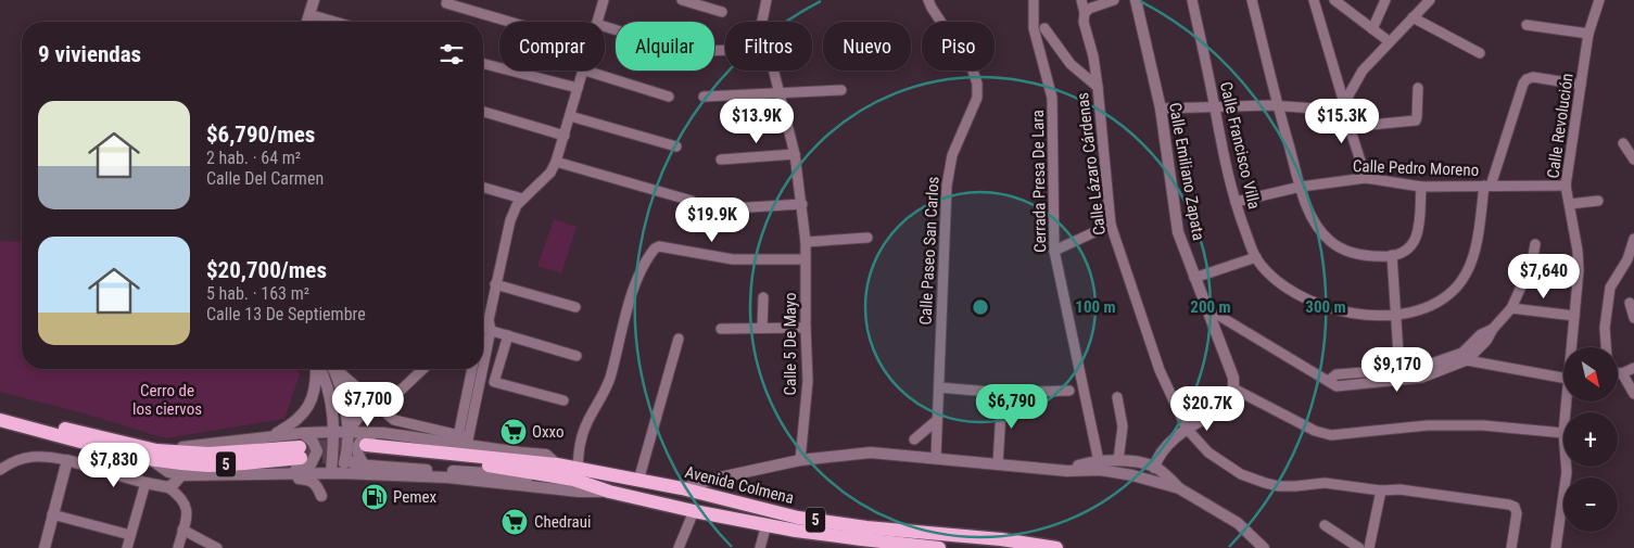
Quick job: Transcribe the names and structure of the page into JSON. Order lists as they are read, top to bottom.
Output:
{
  "streets": {
    "main road": ["5", "Avenida Colmena"],
    "street": [
      "Calle Revolución",
      "Calle Francisco Villa",
      "Calle Lázaro Cárdenas",
      "Calle Pedro Moreno",
      "Calle Emiliano Zapata",
      "Cerrada Presa De Lara",
      "Calle Paseo San Carlos",
      "Calle 5 De Mayo"
    ]
  },
  "crossings": [
    ["Calle Revolución", "Calle Francisco Villa"],
    ["Calle Revolución", "Calle Pedro Moreno"],
    ["Calle Francisco Villa", "Calle Pedro Moreno"],
    ["5", "Avenida Colmena"]
  ],
  "parks": ["Cerro de los ciervos"],
  "places": {
    "supermarket": ["Oxxo", "Chedraui"],
    "fuel station": ["Pemex"]
  },
  "north": "bottom right",
  "page": {
    "chip": [
      "Comprar",
      "Alquilar",
      "Filtros",
      "Nuevo",
      "Piso"
    ],
    "heading": "9 viviendas",
    "list": [
      {
        "name": "$6,790/mes",
        "note": "2 hab. · 64 m² · Calle Del Carmen"
      },
      {
        "name": "$20,700/mes",
        "note": "5 hab. · 163 m² · Calle 13 De Septiembre"
      }
    ],
    "price": [
      "$13.9K",
      "$15.3K",
      "$19.9K",
      "$7,640",
      "$9,170",
      "$7,700",
      "$6,790",
      "$20.7K",
      "$7,830"
    ],
    "map_buttons": ["+", "−"]
  },
  "rings": ["100 m", "200 m", "300 m"]
}
